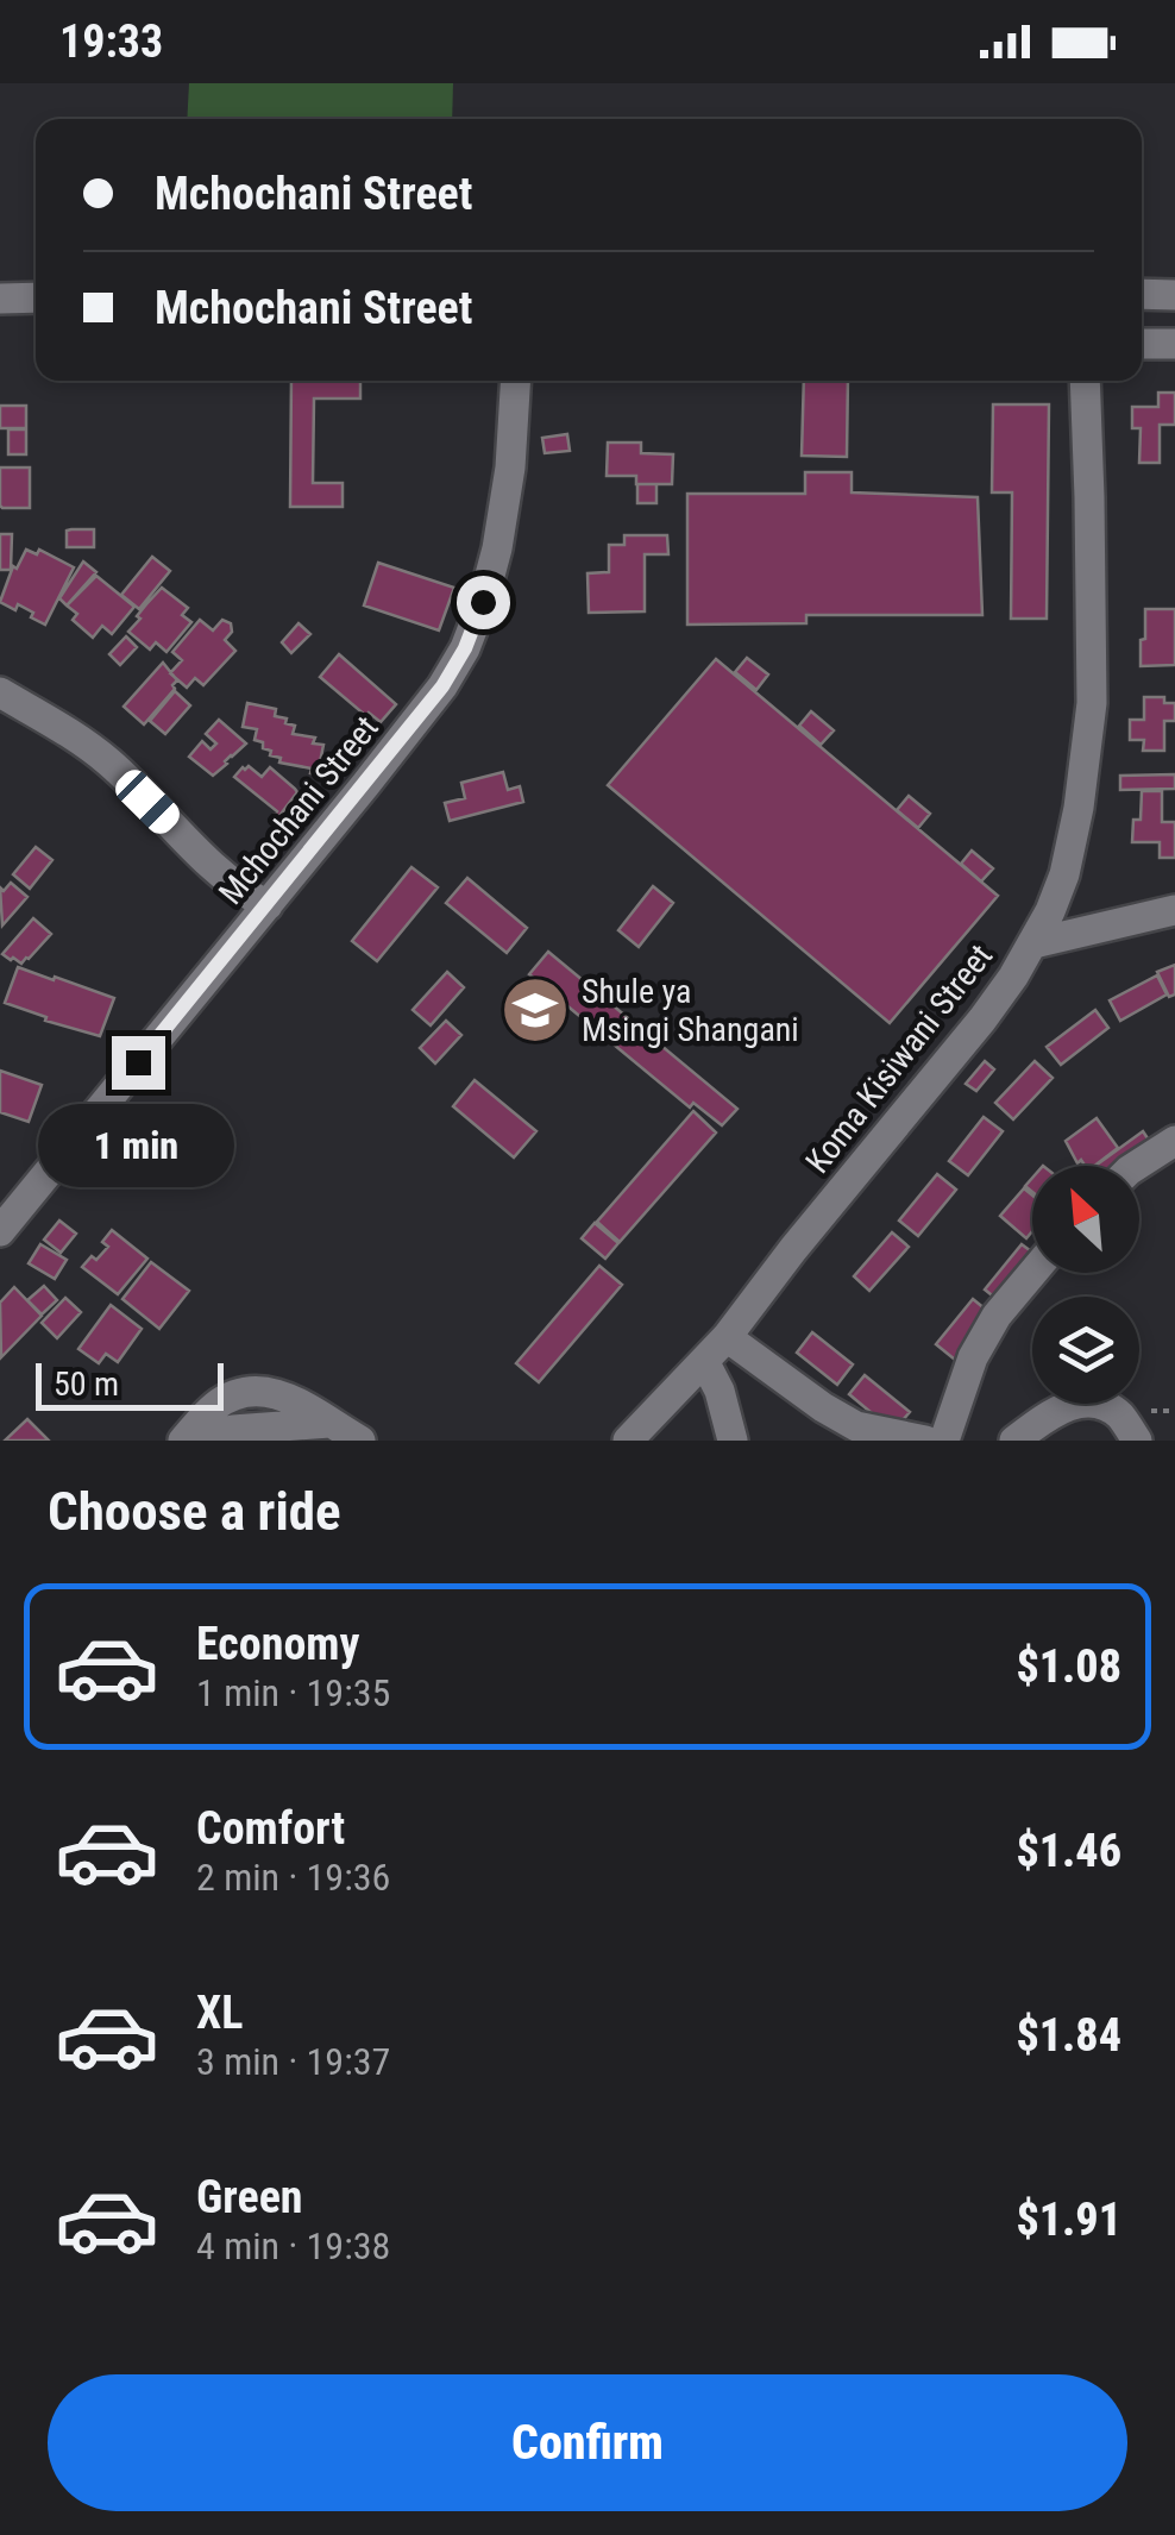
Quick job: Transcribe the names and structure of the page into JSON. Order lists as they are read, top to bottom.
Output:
{
  "streets": {
    "street": ["Mchochani Street", "Koma Kisiwani Street"]
  },
  "places": {
    "school or university": ["Shule ya Msingi Shangani"]
  },
  "scale_bar": "50 m",
  "north": "top left",
  "page": {
    "status": "19:33",
    "banner": ["Mchochani Street", "Mchochani Street"],
    "bubble": "1 min",
    "scale": "50 m",
    "heading": "Choose a ride",
    "list": [
      {
        "name": "Economy",
        "note": "1 min · 19:35",
        "value": "$1.08"
      },
      {
        "name": "Comfort",
        "note": "2 min · 19:36",
        "value": "$1.46"
      },
      {
        "name": "XL",
        "note": "3 min · 19:37",
        "value": "$1.84"
      },
      {
        "name": "Green",
        "note": "4 min · 19:38",
        "value": "$1.91"
      }
    ],
    "buttons": "Confirm"
  }
}
